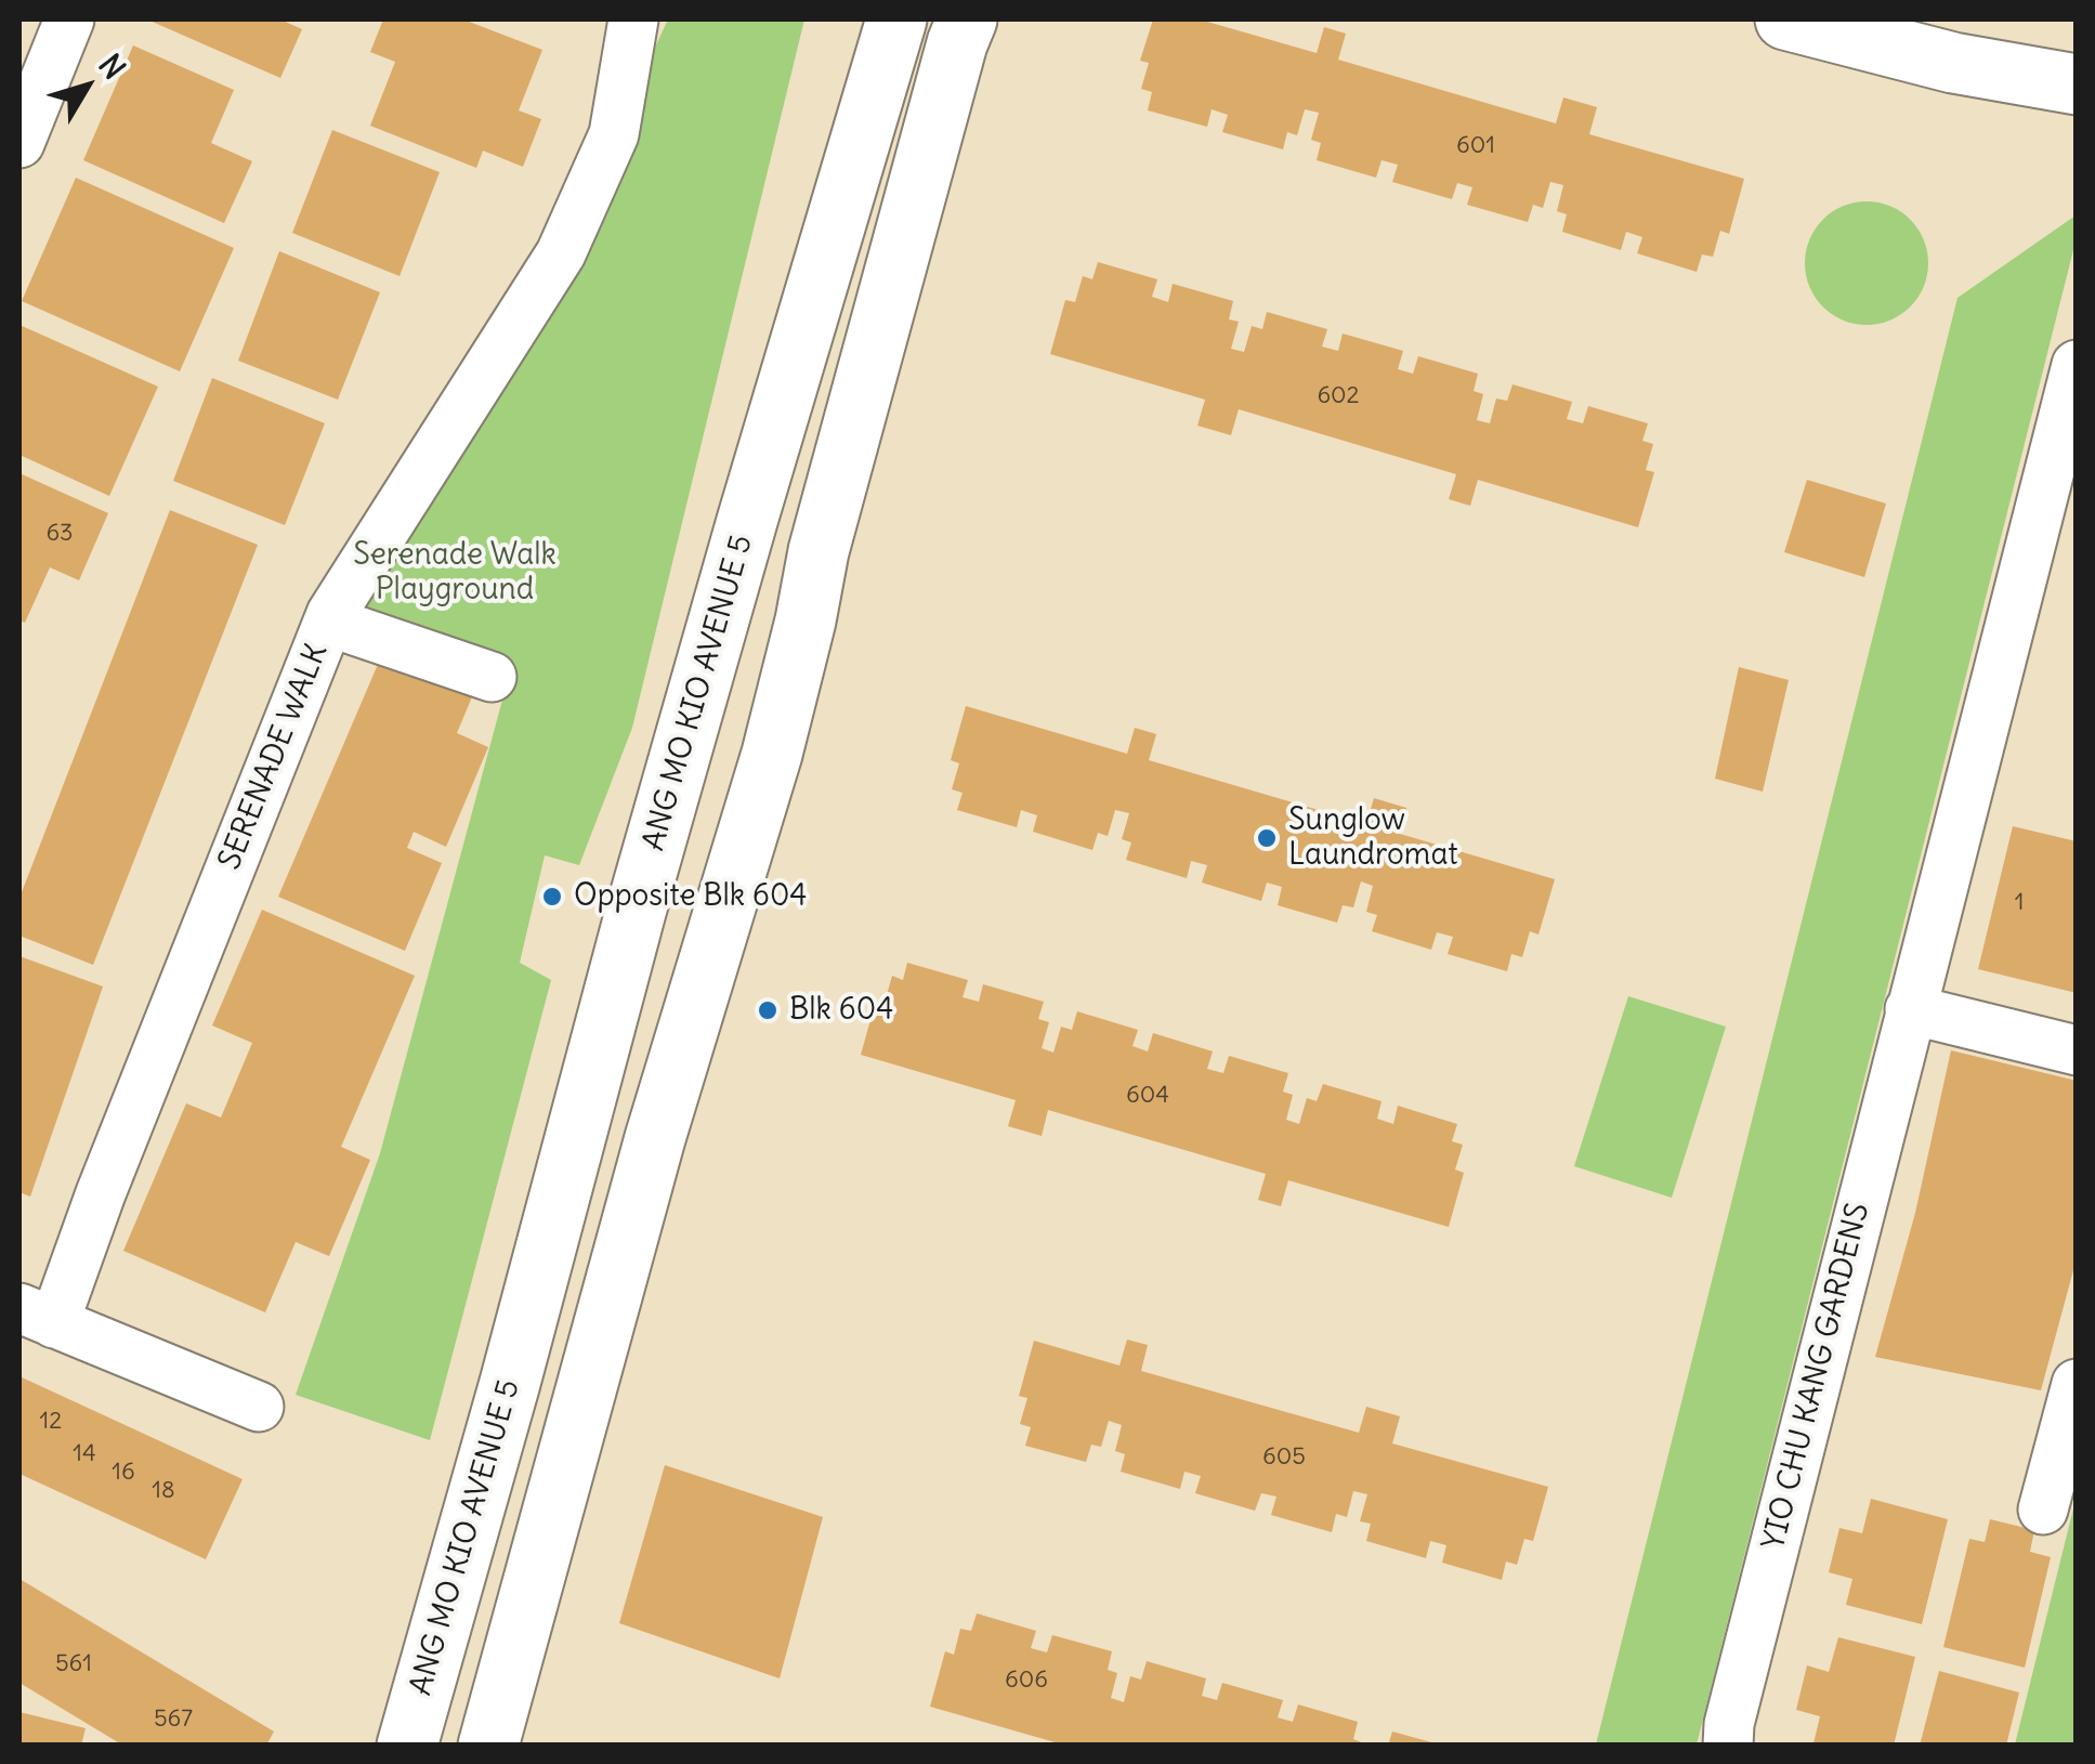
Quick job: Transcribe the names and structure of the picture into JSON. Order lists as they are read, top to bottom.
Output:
{
  "streets": {
    "main road": ["ANG MO KIO AVENUE 5"],
    "street": ["SERENADE WALK", "YIO CHU KANG GARDENS"]
  },
  "parks": ["Serenade Walk Playground"],
  "places": ["Sunglow Laundromat", "Opposite Blk 604", "Blk 604"],
  "house_numbers": [
    "601",
    "602",
    "63",
    "1",
    "604",
    "12",
    "14",
    "605",
    "16",
    "18",
    "561",
    "606",
    "567"
  ],
  "north": "top right"
}
